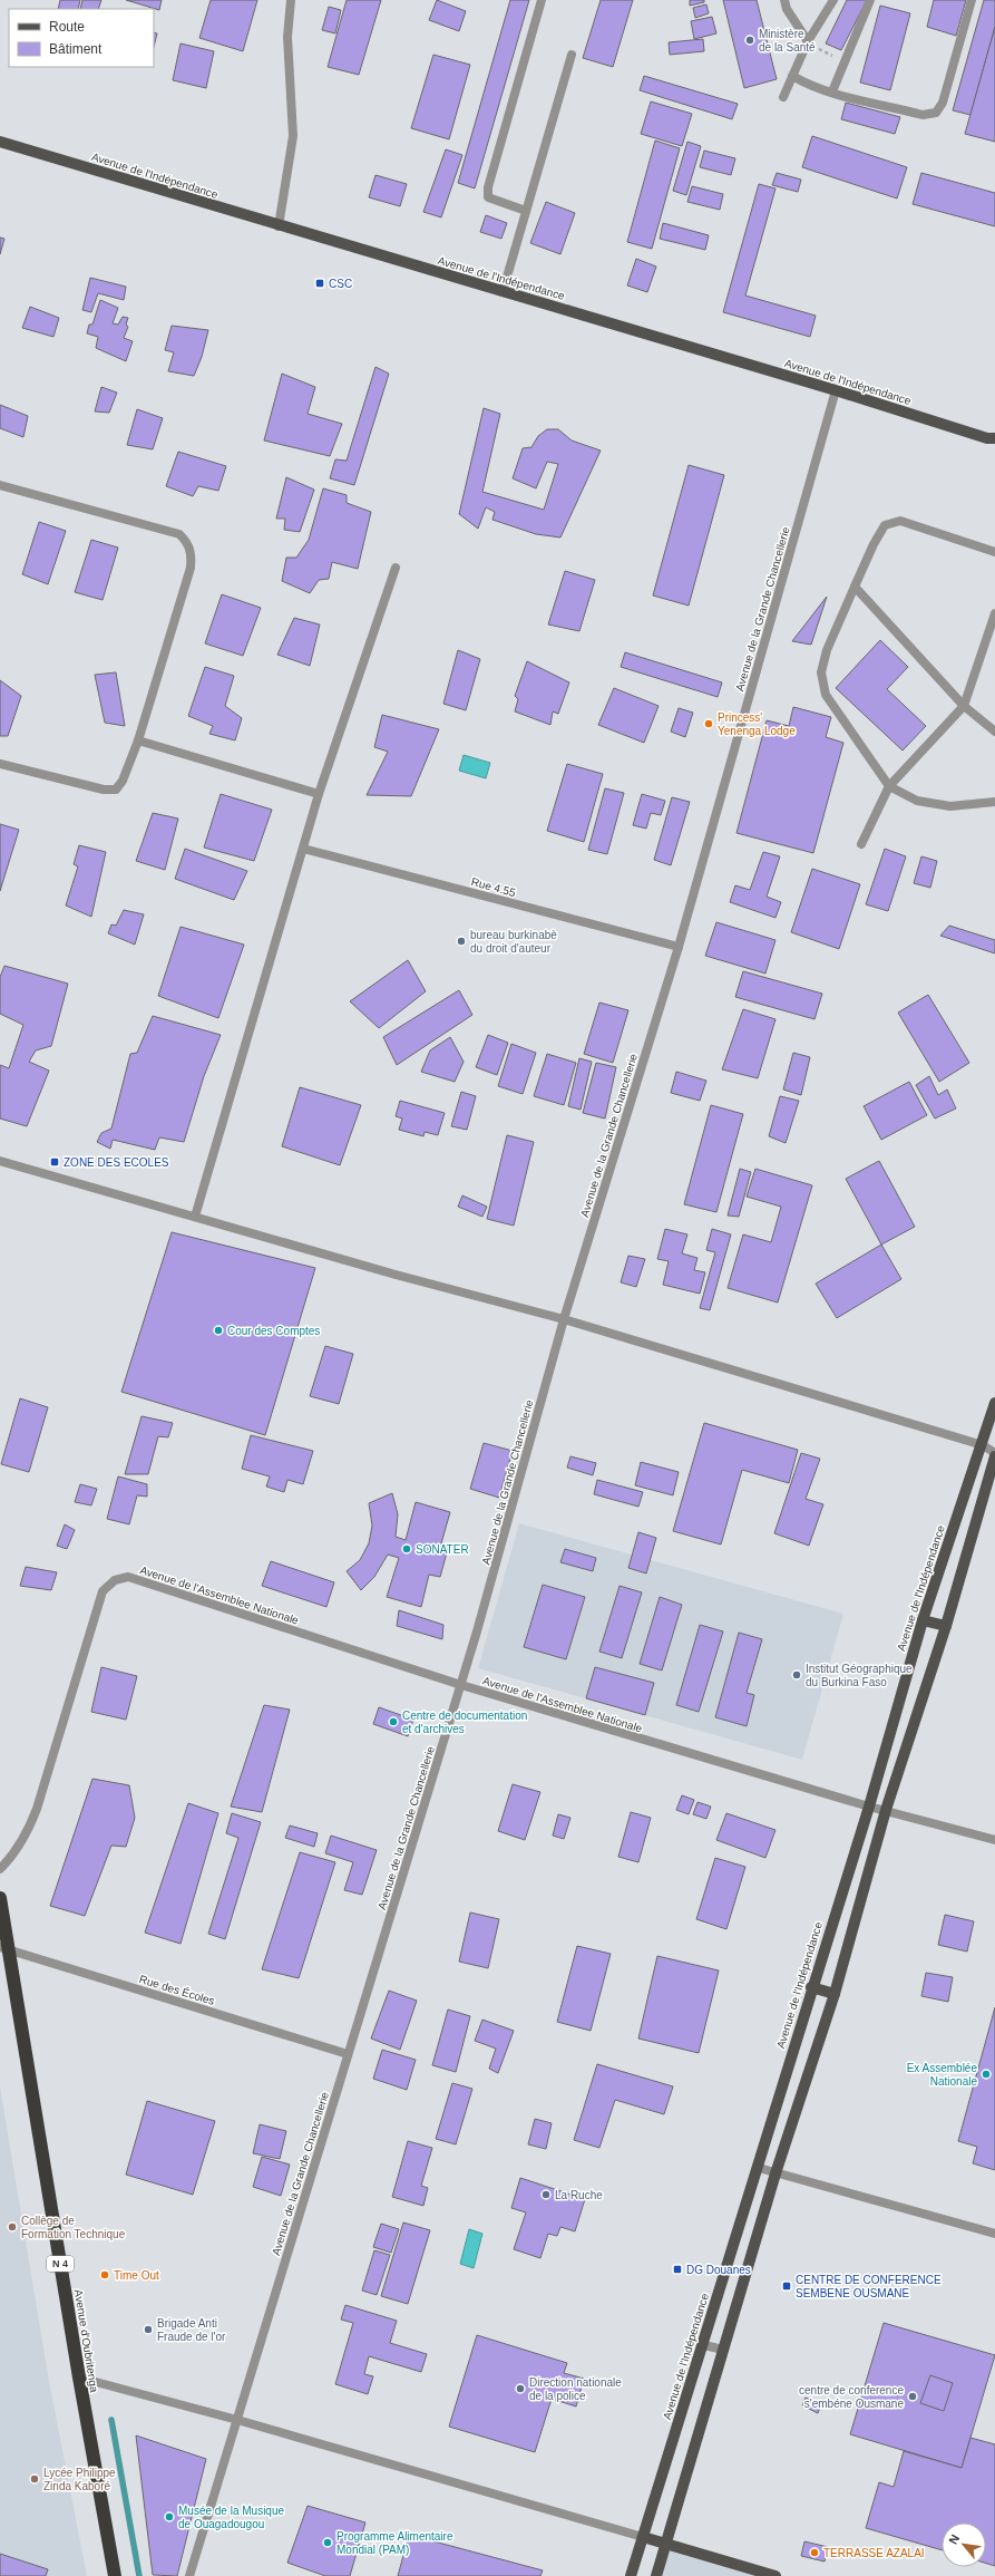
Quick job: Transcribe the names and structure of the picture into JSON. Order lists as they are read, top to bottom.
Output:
{
  "streets": {
    "highway": ["N 4", "Avenue d'Oubritenga"],
    "main road": ["Avenue de l'Indépendance"],
    "street": [
      "Avenue de la Grande Chancellerie",
      "Rue 4.55",
      "Avenue de l'Assemblee Nationale",
      "Rue des Écoles"
    ]
  },
  "crossings": [
    ["Avenue de l'Indépendance", "Avenue de la Grande Chancellerie"],
    ["Avenue de l'Indépendance", "Avenue de l'Assemblee Nationale"],
    ["Avenue de la Grande Chancellerie", "Rue 4.55"],
    ["Avenue de la Grande Chancellerie", "Avenue de l'Assemblee Nationale"],
    ["Avenue de la Grande Chancellerie", "Rue des Écoles"],
    ["Rue des Écoles", "N 4"],
    ["Rue des Écoles", "Avenue d'Oubritenga"],
    ["N 4", "Avenue d'Oubritenga"]
  ],
  "places": {
    "other": [
      "Ministère de la Santé",
      "Princess' Yenenga Lodge",
      "bureau burkinabè du droit d'auteur",
      "Cour des Comptes",
      "SONATER",
      "Institut Géographique du Burkina Faso",
      "Centre de documentation et d'archives",
      "Ex Assemblée Nationale",
      "La Ruche",
      "Collège de Formation Technique",
      "Time Out",
      "Brigade Anti Fraude de l'or",
      "Direction nationale de la police",
      "centre de conference s'embéne Ousmane",
      "Lycée Philippe Zinda Kaboré",
      "Musée de la Musique de Ouagadougou",
      "Programme Alimentaire Mondial (PAM)",
      "TERRASSE AZALAI"
    ],
    "transit": [
      "CSC",
      "ZONE DES ECOLES",
      "DG Douanes",
      "CENTRE DE CONFERENCE SEMBENE OUSMANE"
    ]
  },
  "legend": ["Route", "Bâtiment"],
  "north": "top left"
}
